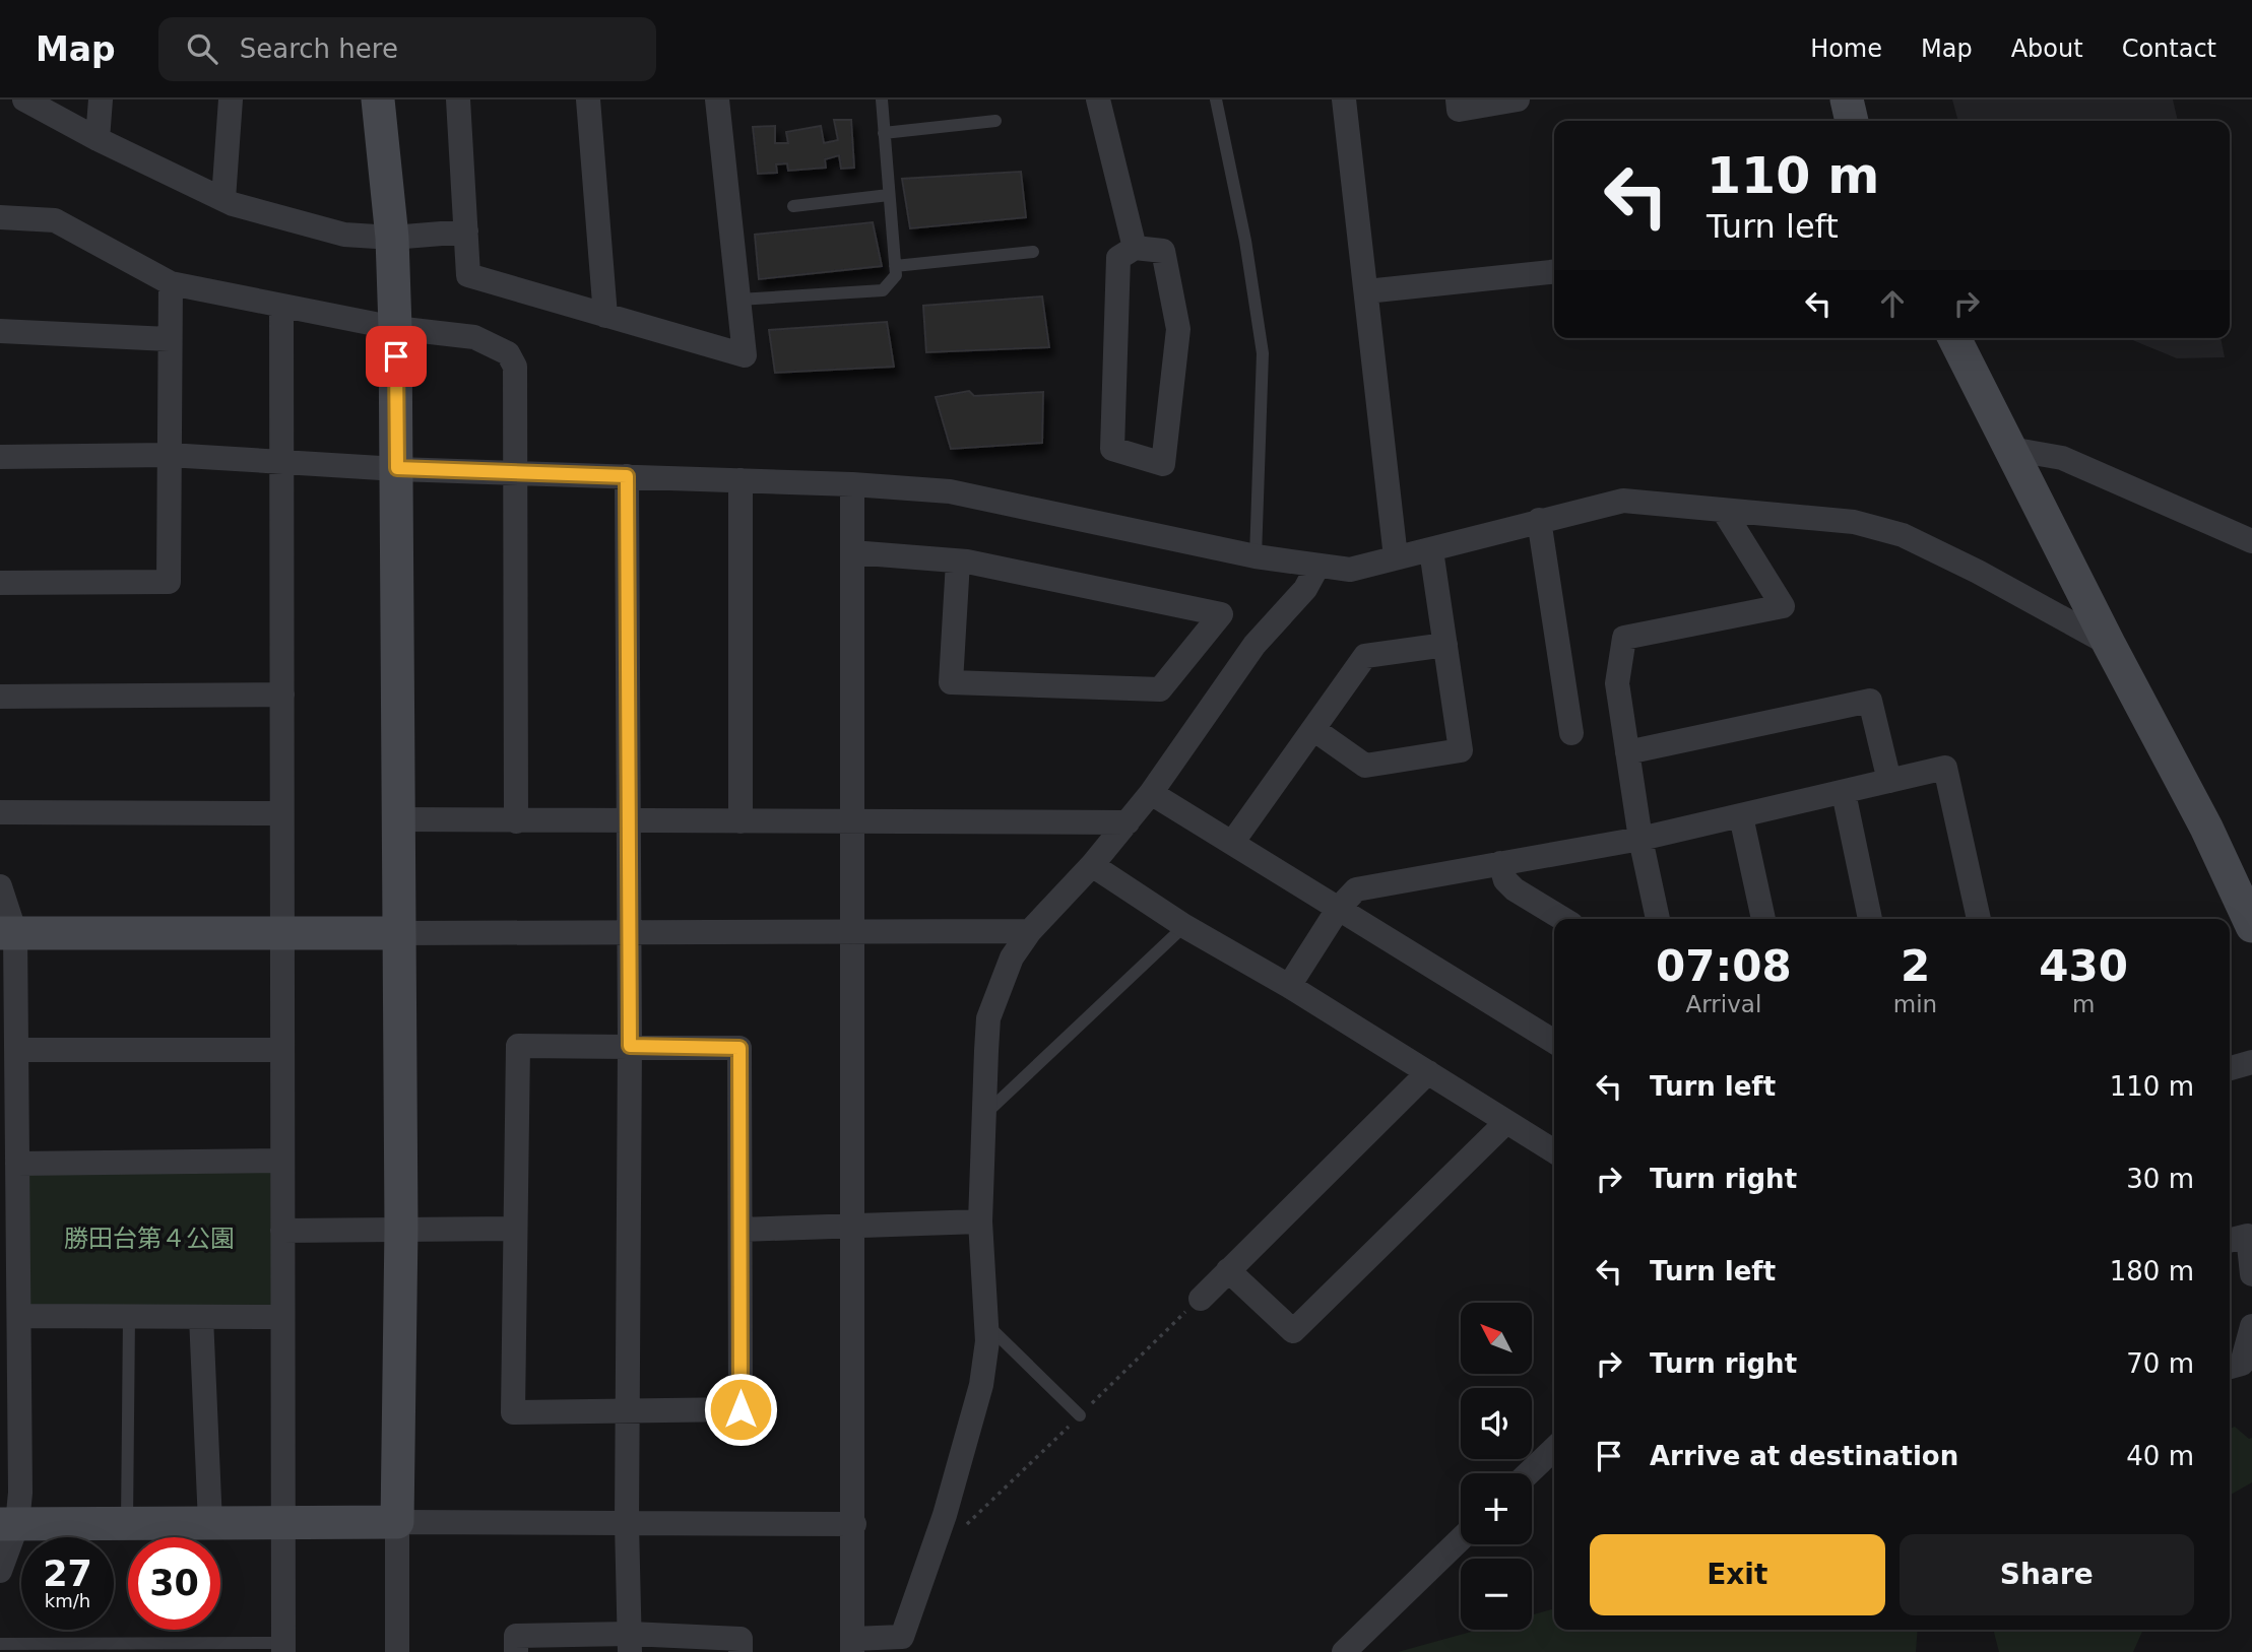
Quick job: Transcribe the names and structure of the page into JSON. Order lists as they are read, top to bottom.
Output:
{
  "parks": ["勝田台第４公園"],
  "north": "top left",
  "page": {
    "header": "Map",
    "search": "Search here",
    "nav": [
      "Home",
      "Map",
      "About",
      "Contact"
    ],
    "turn": ["110 m", "Turn left"],
    "eta": [
      "07:08",
      "Arrival",
      "2",
      "min",
      "430",
      "m"
    ],
    "list": [
      {
        "name": "Turn left",
        "value": "110 m"
      },
      {
        "name": "Turn right",
        "value": "30 m"
      },
      {
        "name": "Turn left",
        "value": "180 m"
      },
      {
        "name": "Turn right",
        "value": "70 m"
      },
      {
        "name": "Arrive at destination",
        "value": "40 m"
      }
    ],
    "map_buttons": ["+", "−"],
    "buttons": ["Exit", "Share"],
    "speed": "27 km/h",
    "limit": "30"
  }
}
